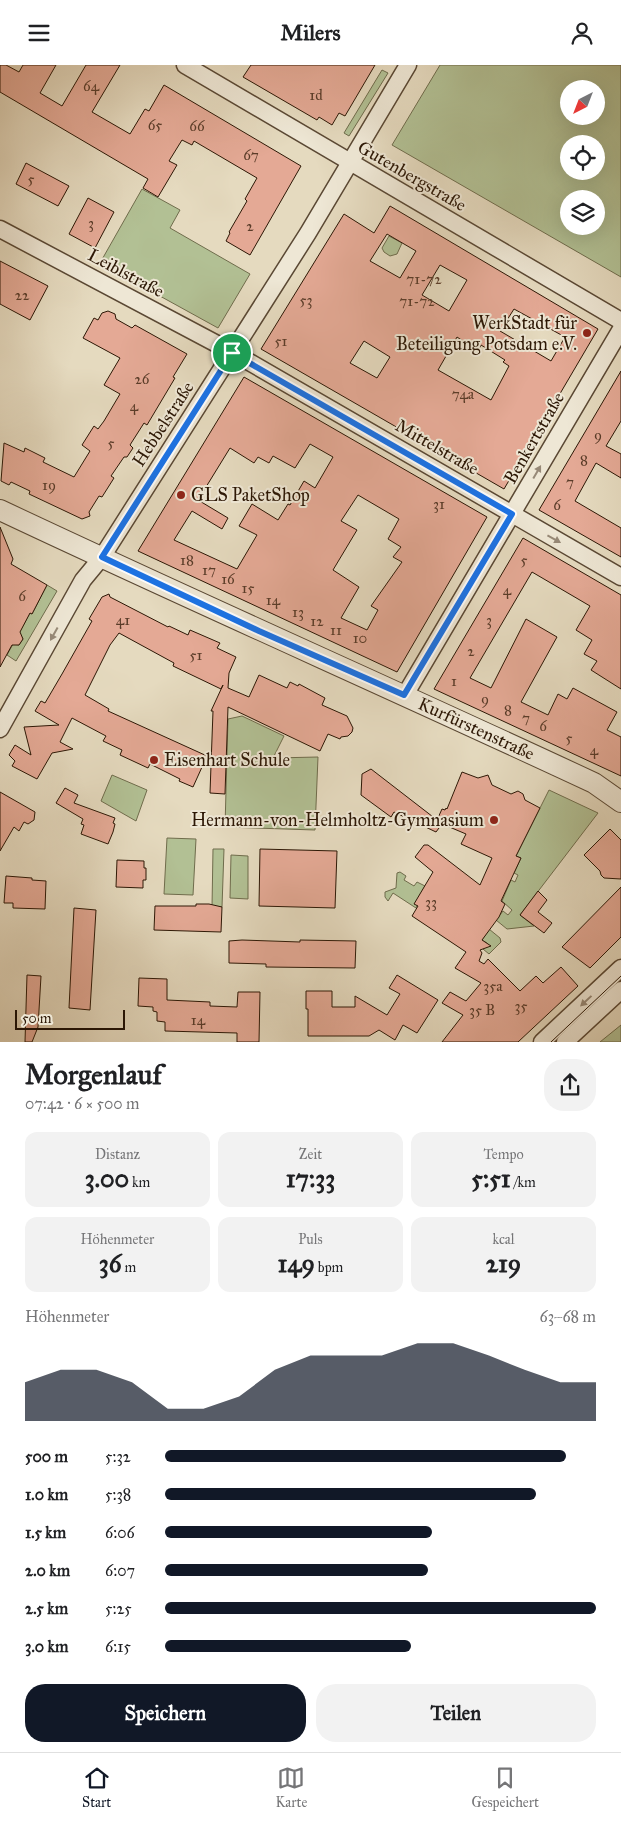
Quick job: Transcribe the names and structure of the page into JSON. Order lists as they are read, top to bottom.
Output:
{
  "streets": {
    "street": [
      "Gutenbergstraße",
      "Leiblstraße",
      "Hebbelstraße",
      "Benkertstraße",
      "Mittelstraße",
      "Kurfürstenstraße"
    ]
  },
  "crossings": [
    ["Gutenbergstraße", "Hebbelstraße"],
    ["Leiblstraße", "Hebbelstraße"],
    ["Leiblstraße", "Mittelstraße"],
    ["Hebbelstraße", "Mittelstraße"],
    ["Hebbelstraße", "Kurfürstenstraße"],
    ["Benkertstraße", "Mittelstraße"],
    ["Benkertstraße", "Kurfürstenstraße"]
  ],
  "one_way": ["Benkertstraße"],
  "places": [
    "WerkStadt für Beteiligung Potsdam e.V.",
    "GLS PaketShop",
    "Eisenhart Schule",
    "Hermann-von-Helmholtz-Gymnasium"
  ],
  "house_numbers": [
    "64",
    "1d",
    "65",
    "66",
    "67",
    "5",
    "3",
    "2",
    "71-72",
    "22",
    "53",
    "71-72",
    "51",
    "26",
    "74a",
    "4",
    "9",
    "5",
    "8",
    "7",
    "19",
    "31",
    "6",
    "18",
    "5",
    "17",
    "16",
    "15",
    "4",
    "6",
    "14",
    "13",
    "41",
    "3",
    "12",
    "11",
    "10",
    "2",
    "51",
    "1",
    "9",
    "8",
    "7",
    "6",
    "5",
    "4",
    "33",
    "35a",
    "35",
    "35 B",
    "14"
  ],
  "scale_bar": "50 m",
  "north": "bottom left",
  "page": {
    "header": "Milers",
    "scale": "50 m",
    "heading": ["Morgenlauf", "07:42 · 6 × 500 m"],
    "stats": [
      ["Distanz", "3.00 km"],
      ["Zeit", "17:33"],
      ["Tempo", "5:51 /km"],
      ["Höhenmeter", "36 m"],
      ["Puls", "149 bpm"],
      ["kcal", "219"]
    ],
    "chart": ["Höhenmeter", "63–68 m"],
    "list": [
      {
        "name": "500 m",
        "note": "5:32"
      },
      {
        "name": "1.0 km",
        "note": "5:38"
      },
      {
        "name": "1.5 km",
        "note": "6:06"
      },
      {
        "name": "2.0 km",
        "note": "6:07"
      },
      {
        "name": "2.5 km",
        "note": "5:25"
      },
      {
        "name": "3.0 km",
        "note": "6:15"
      }
    ],
    "buttons": ["Speichern", "Teilen"],
    "tabs": ["Start", "Karte", "Gespeichert"]
  }
}
